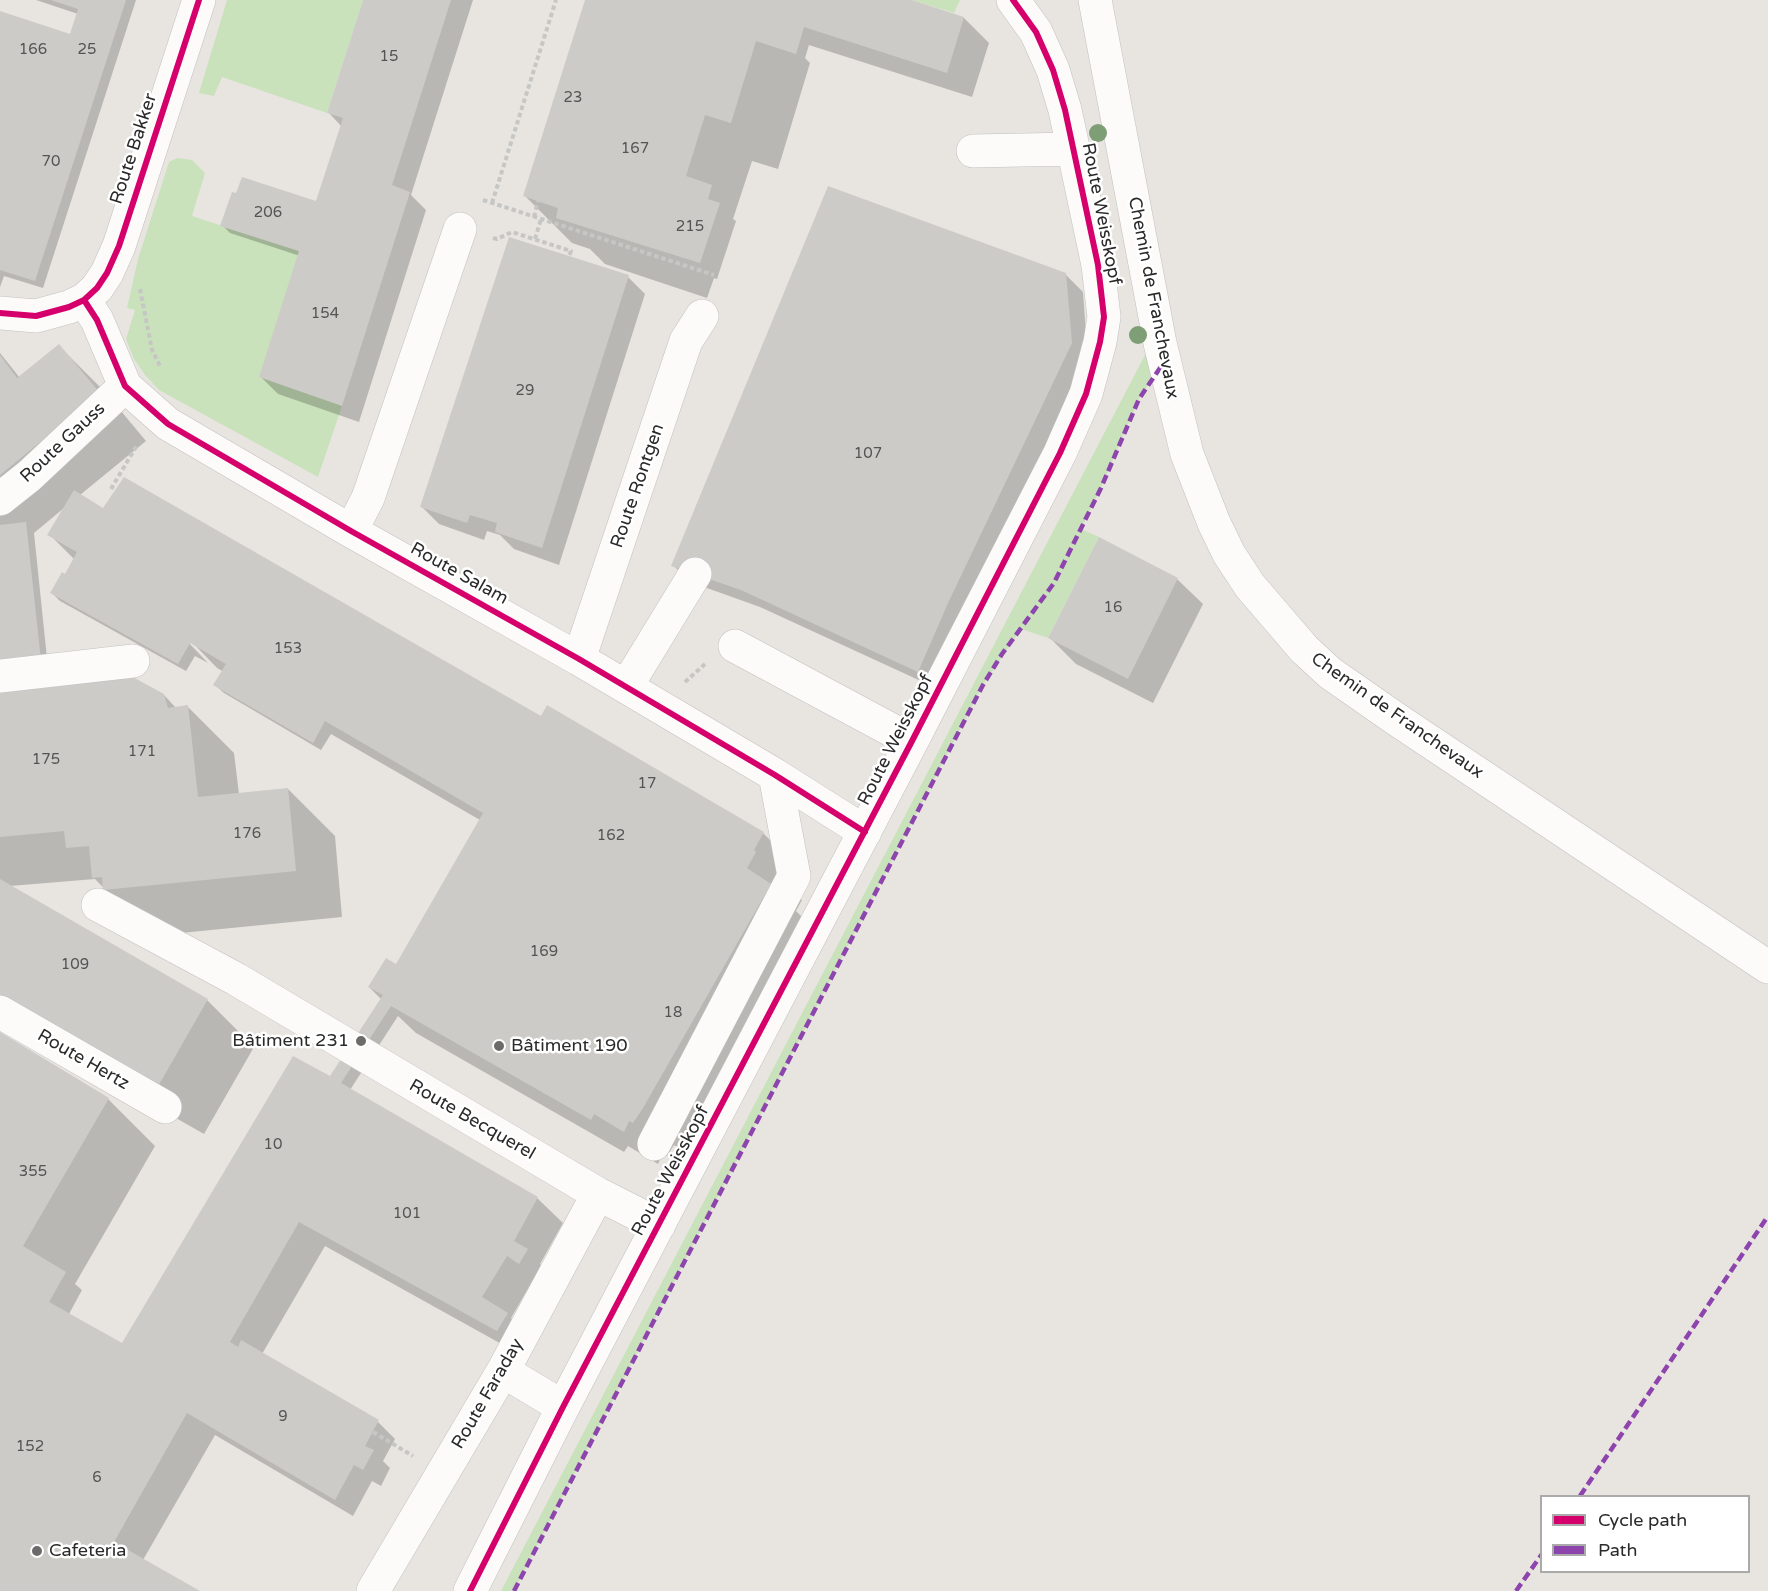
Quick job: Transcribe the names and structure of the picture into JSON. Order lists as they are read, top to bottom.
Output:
{
  "streets": {
    "street": [
      "Route Bakker",
      "Route Weisskopf",
      "Chemin de Franchevaux",
      "Route Gauss",
      "Route Rontgen",
      "Route Salam",
      "Route Hertz",
      "Route Becquerel",
      "Route Faraday"
    ]
  },
  "crossings": [
    ["Route Bakker", "Route Salam"],
    ["Route Weisskopf", "Route Salam"],
    ["Route Weisskopf", "Route Becquerel"],
    ["Route Gauss", "Route Salam"],
    ["Route Rontgen", "Route Salam"],
    ["Route Becquerel", "Route Faraday"]
  ],
  "places": ["Bâtiment 231", "Bâtiment 190", "Cafeteria"],
  "house_numbers": [
    "166",
    "25",
    "15",
    "23",
    "167",
    "70",
    "206",
    "215",
    "154",
    "29",
    "107",
    "16",
    "153",
    "171",
    "175",
    "17",
    "176",
    "162",
    "169",
    "109",
    "18",
    "10",
    "355",
    "101",
    "9",
    "152",
    "6"
  ],
  "legend": ["Cycle path", "Path"]
}
